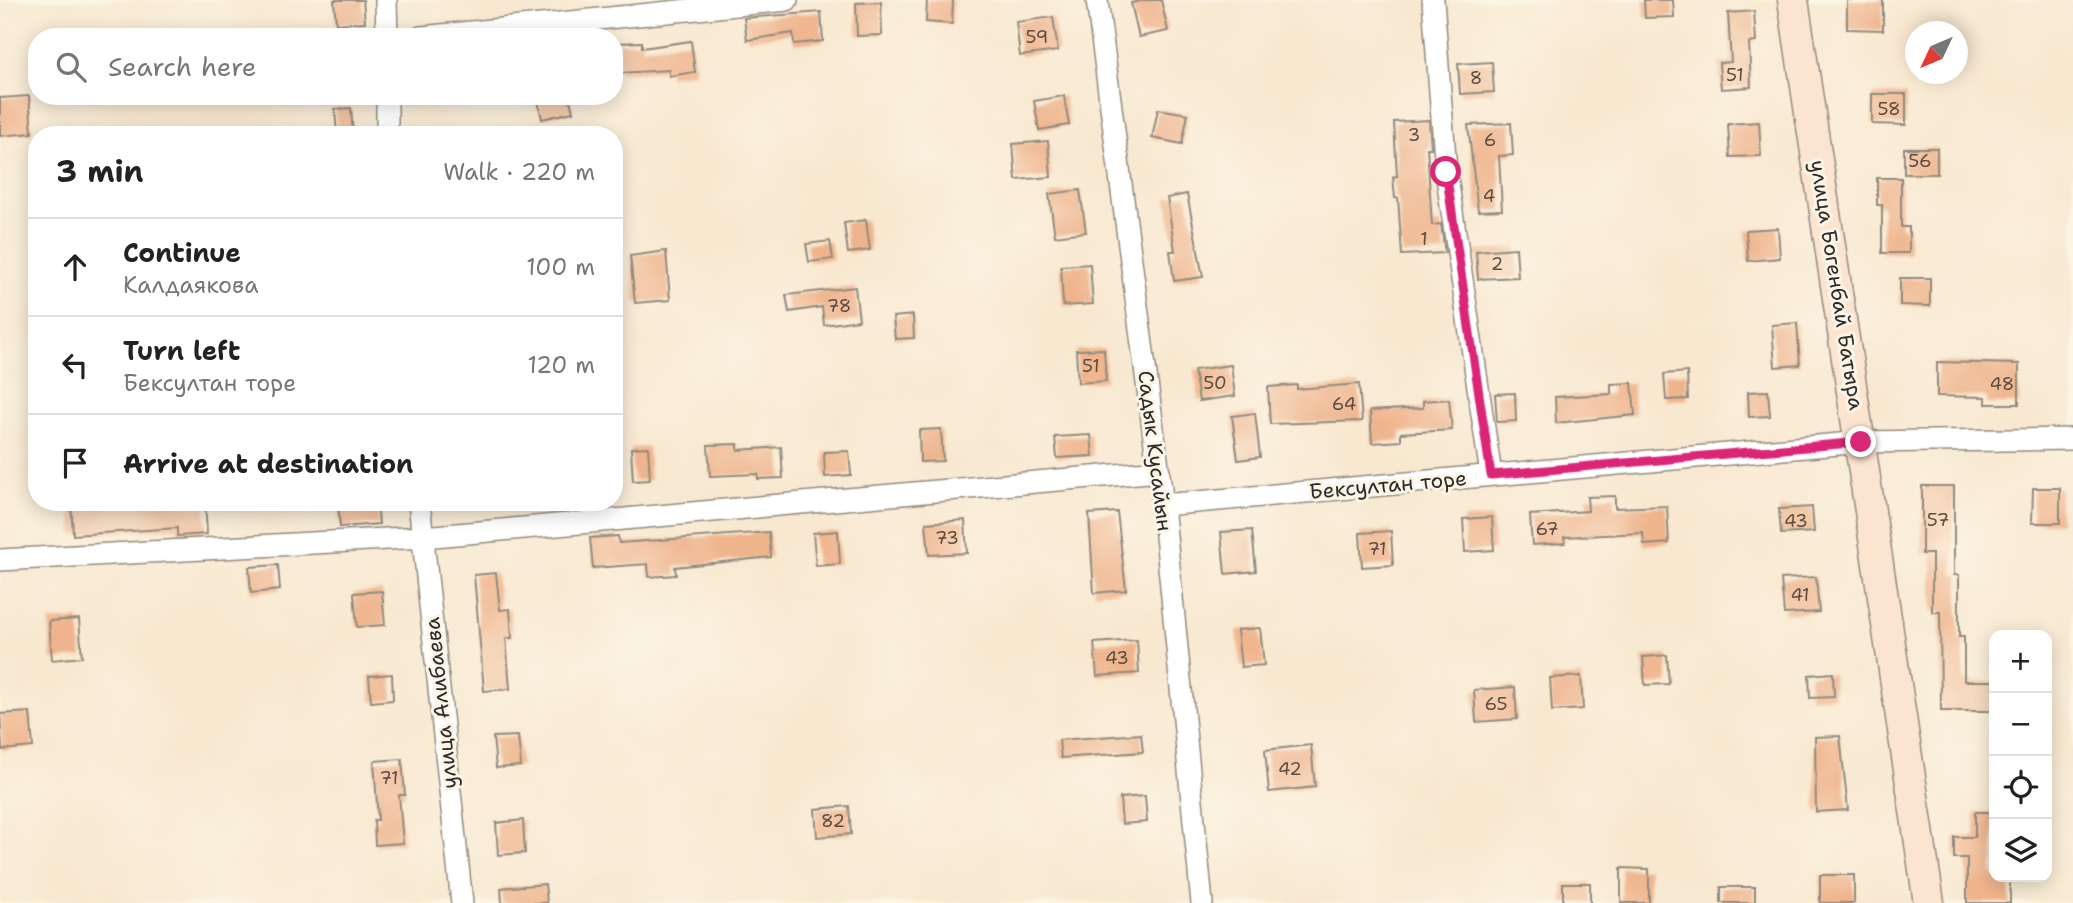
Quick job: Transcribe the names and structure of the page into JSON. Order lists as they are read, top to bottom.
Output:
{
  "streets": {
    "street": [
      "улица Богенбай Батыра",
      "Садык Кусайын",
      "Бексултан торе",
      "улица Алибаева"
    ]
  },
  "crossings": [
    ["улица Богенбай Батыра", "Бексултан торе"],
    ["Садык Кусайын", "Бексултан торе"]
  ],
  "house_numbers": [
    "59",
    "51",
    "8",
    "58",
    "3",
    "6",
    "56",
    "4",
    "1",
    "2",
    "78",
    "51",
    "50",
    "48",
    "64",
    "57",
    "43",
    "67",
    "73",
    "71",
    "41",
    "43",
    "65",
    "42",
    "71",
    "82"
  ],
  "north": "bottom left",
  "page": {
    "search": "Search here",
    "heading": ["3 min", "Walk · 220 m"],
    "list": [
      ["Continue", "Калдаякова", "100 m"],
      ["Turn left", "Бексултан торе", "120 m"],
      "Arrive at destination"
    ],
    "map_buttons": ["+", "−"]
  }
}
